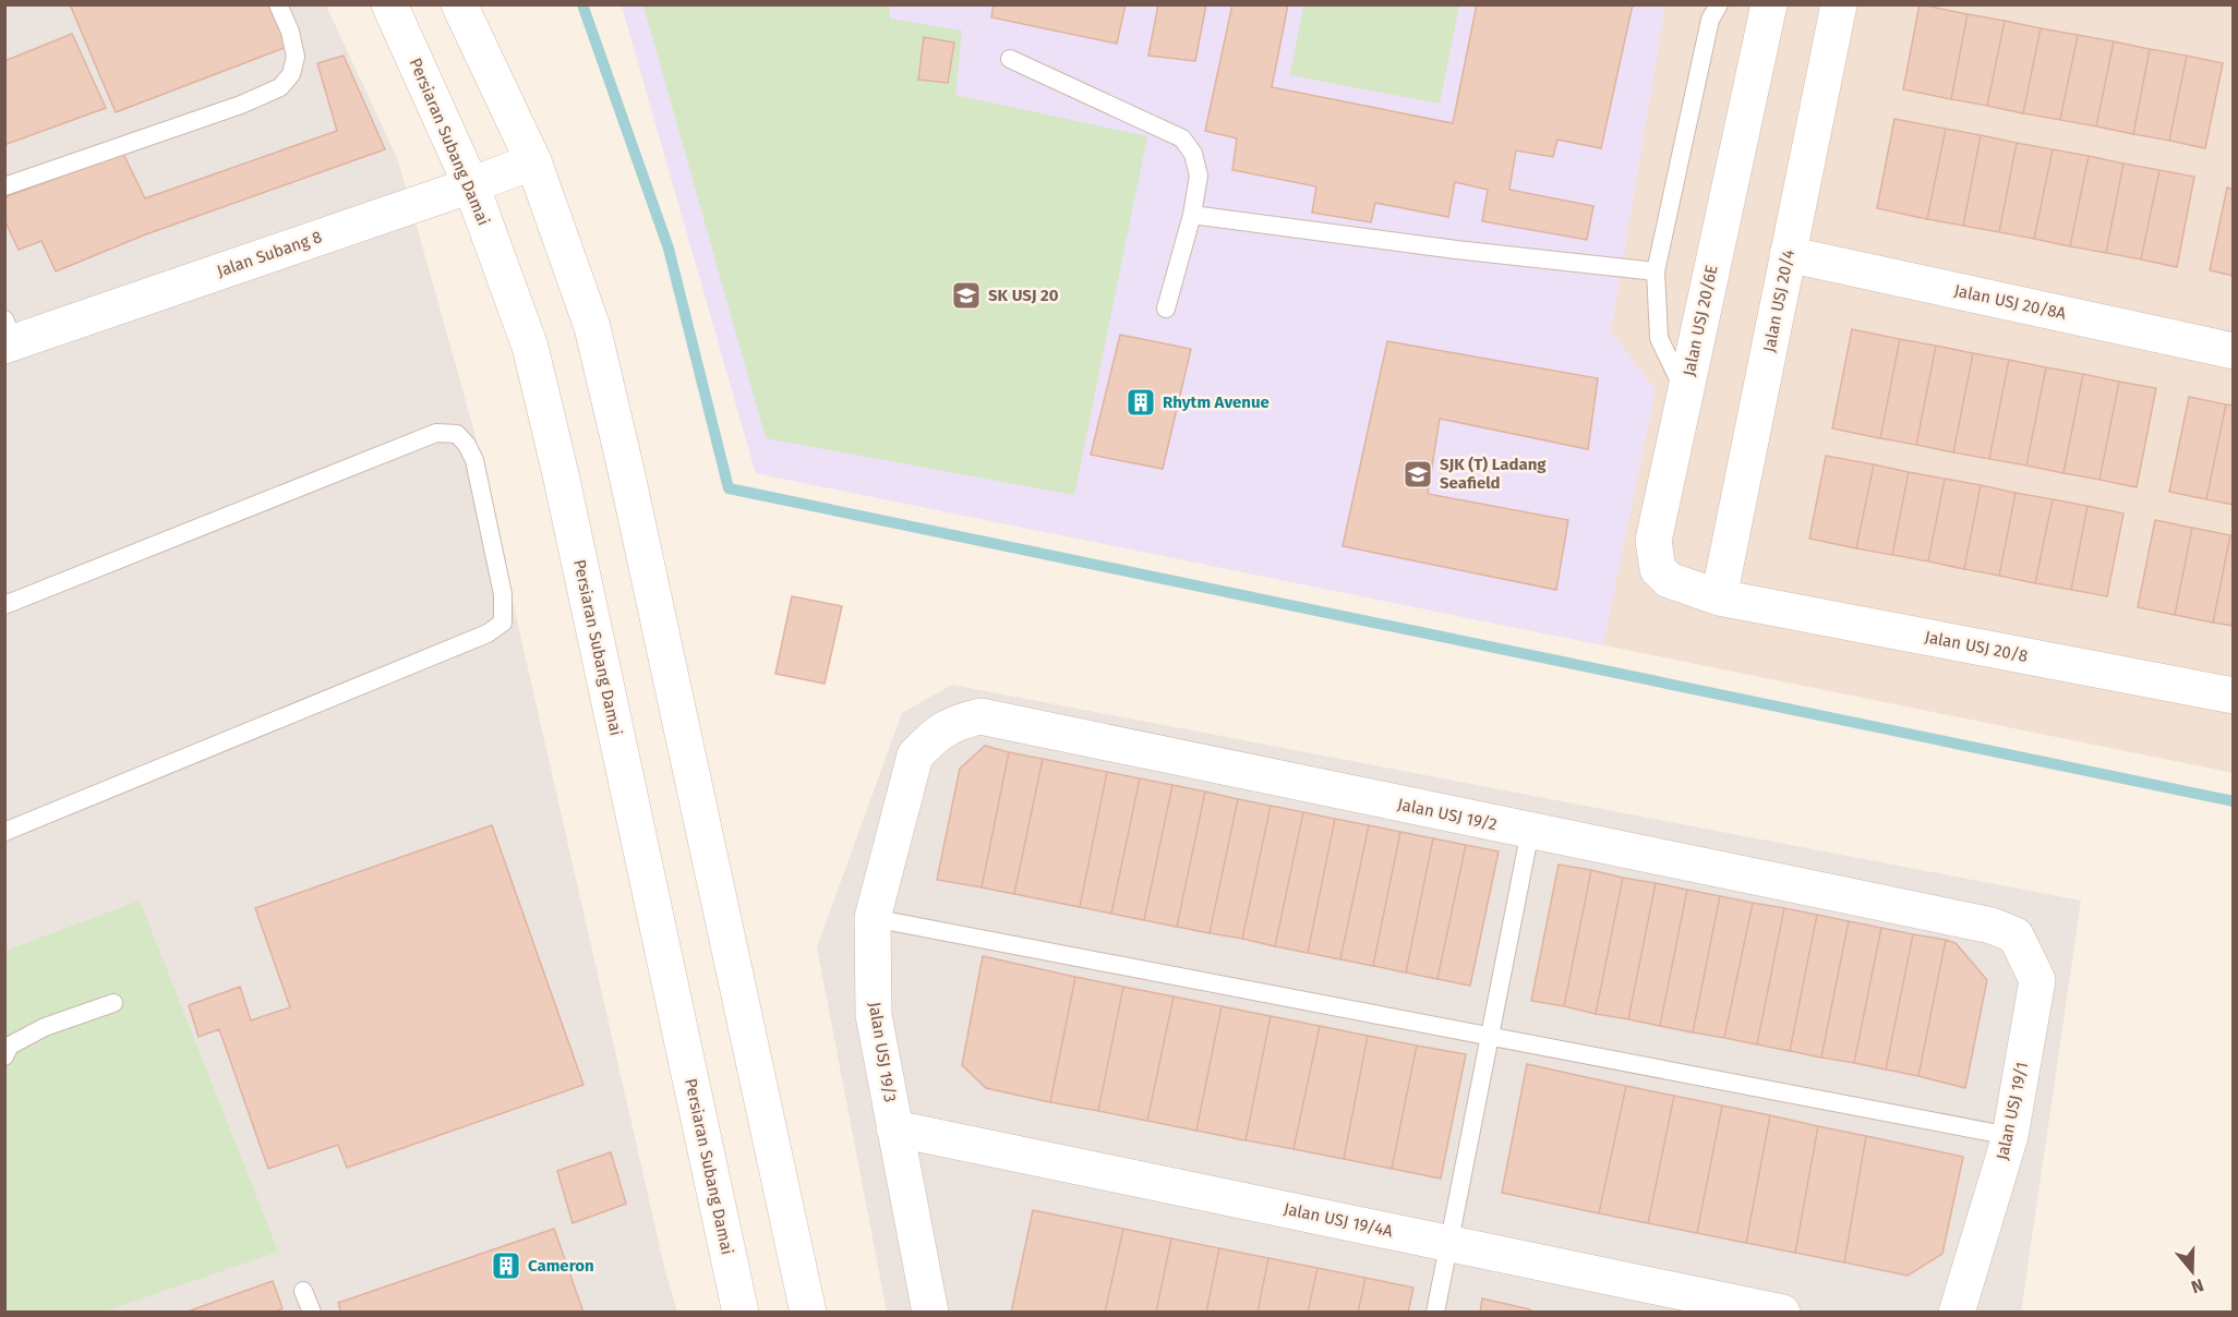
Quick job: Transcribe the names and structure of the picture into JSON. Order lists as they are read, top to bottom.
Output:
{
  "streets": {
    "street": [
      "Persiaran Subang Damai",
      "Jalan Subang 8",
      "Jalan USJ 20/4",
      "Jalan USJ 20/8A",
      "Jalan USJ 20/6E",
      "Jalan USJ 20/8",
      "Jalan USJ 19/2",
      "Jalan USJ 19/3",
      "Jalan USJ 19/1",
      "Jalan USJ 19/4A"
    ]
  },
  "crossings": [
    ["Persiaran Subang Damai", "Jalan Subang 8"],
    ["Jalan USJ 20/4", "Jalan USJ 20/8A"],
    ["Jalan USJ 20/4", "Jalan USJ 20/6E"],
    ["Jalan USJ 20/4", "Jalan USJ 20/8"],
    ["Jalan USJ 20/6E", "Jalan USJ 20/8"],
    ["Jalan USJ 19/2", "Jalan USJ 19/3"],
    ["Jalan USJ 19/2", "Jalan USJ 19/1"],
    ["Jalan USJ 19/3", "Jalan USJ 19/4A"]
  ],
  "places": {
    "school or university": ["SK USJ 20", "SJK (T) Ladang Seafield"],
    "building": ["Rhytm Avenue", "Cameron"]
  },
  "north": "bottom"
}
